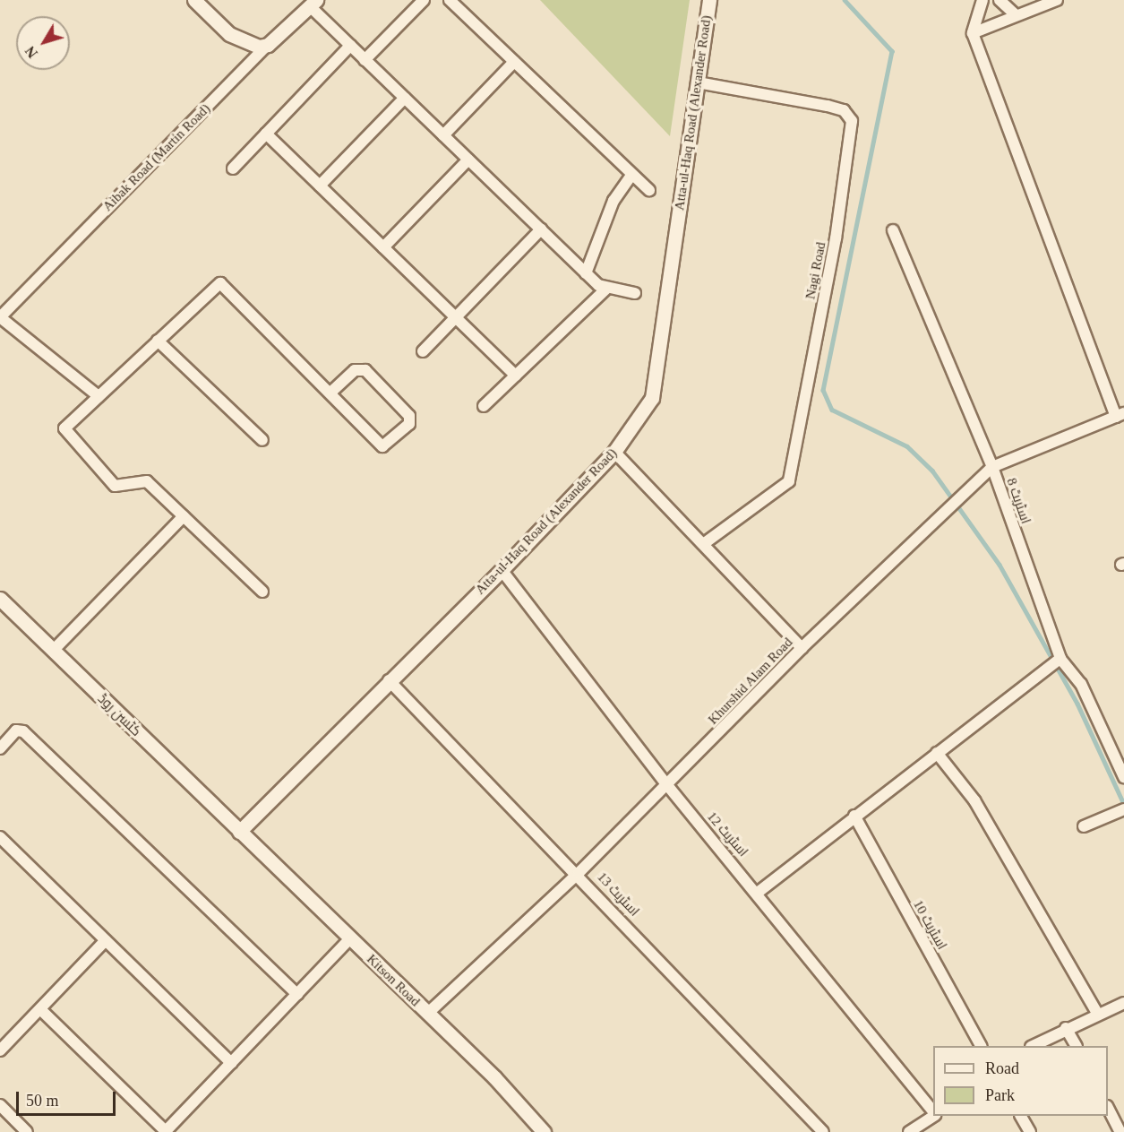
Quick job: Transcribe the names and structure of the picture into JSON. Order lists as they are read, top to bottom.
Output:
{
  "streets": {
    "street": [
      "Atta-ul-Haq Road (Alexander Road)",
      "Aibak Road (Martin Road)",
      "Nagi Road",
      "اسٹریٹ 8",
      "Khurshid Alam Road",
      "کٹسن روڈ",
      "اسٹریٹ 12",
      "اسٹریٹ 13",
      "اسٹریٹ 10",
      "Kitson Road"
    ]
  },
  "crossings": [
    ["Atta-ul-Haq Road (Alexander Road)", "Nagi Road"],
    ["Atta-ul-Haq Road (Alexander Road)", "کٹسن روڈ"],
    ["Atta-ul-Haq Road (Alexander Road)", "اسٹریٹ 12"],
    ["Atta-ul-Haq Road (Alexander Road)", "اسٹریٹ 13"],
    ["Atta-ul-Haq Road (Alexander Road)", "Kitson Road"],
    ["اسٹریٹ 8", "Khurshid Alam Road"],
    ["Khurshid Alam Road", "اسٹریٹ 12"],
    ["Khurshid Alam Road", "اسٹریٹ 13"],
    ["Khurshid Alam Road", "Kitson Road"],
    ["کٹسن روڈ", "Kitson Road"]
  ],
  "legend": ["Road", "Park"],
  "scale_bar": "50 m",
  "north": "bottom left"
}
